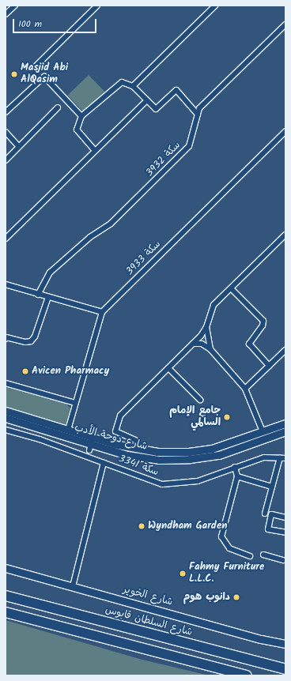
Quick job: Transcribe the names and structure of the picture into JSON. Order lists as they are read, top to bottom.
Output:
{
  "streets": {
    "highway": ["شارع السلطان قابوس"],
    "main road": ["شارع دوحة الأدب", "شارع الخوير"],
    "street": ["سكة 3932", "سكة 3933", "سكة 3341"]
  },
  "crossings": [
    ["سكة 3933", "شارع دوحة الأدب"]
  ],
  "places": [
    "Masjid Abi AlQasim",
    "Avicen Pharmacy",
    "جامع الإمام السالمي",
    "Wyndham Garden",
    "Fahmy Furniture L.L.C.",
    "دانوب هوم"
  ],
  "scale_bar": "100 m"
}
